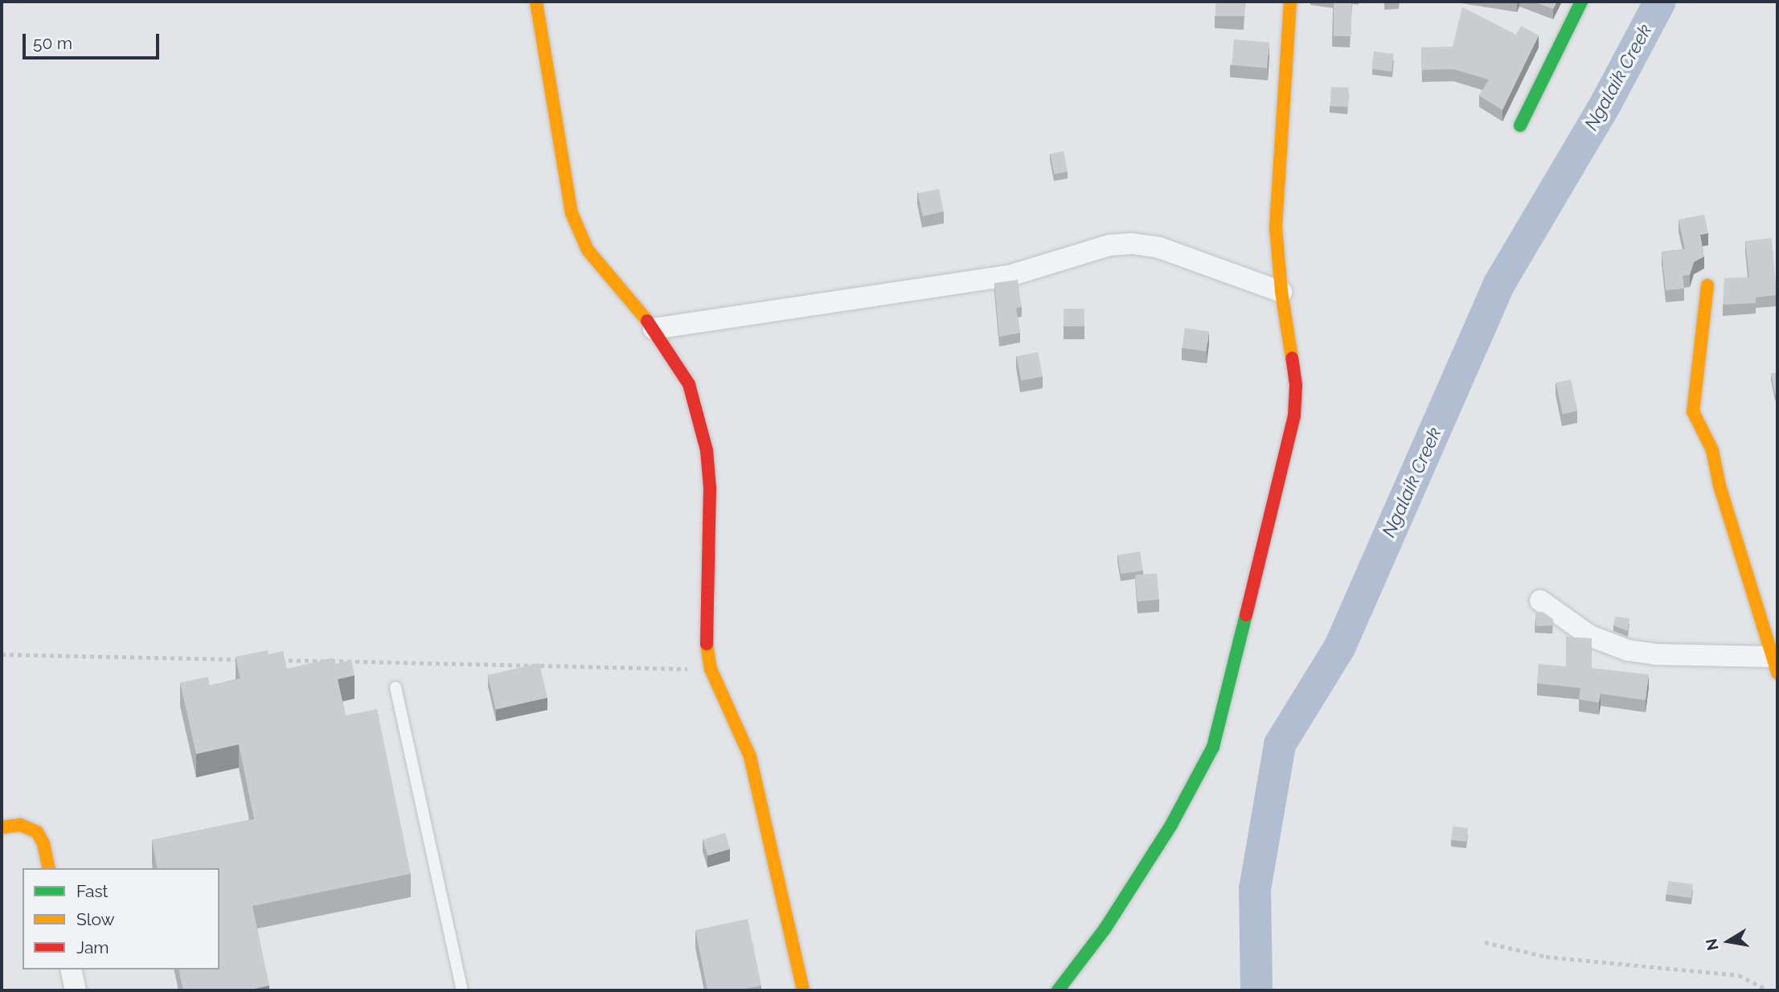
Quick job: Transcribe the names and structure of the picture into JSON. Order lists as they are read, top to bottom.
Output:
{
  "water": ["Ngalaik Creek"],
  "legend": ["Fast", "Slow", "Jam"],
  "scale_bar": "50 m",
  "north": "left"
}
